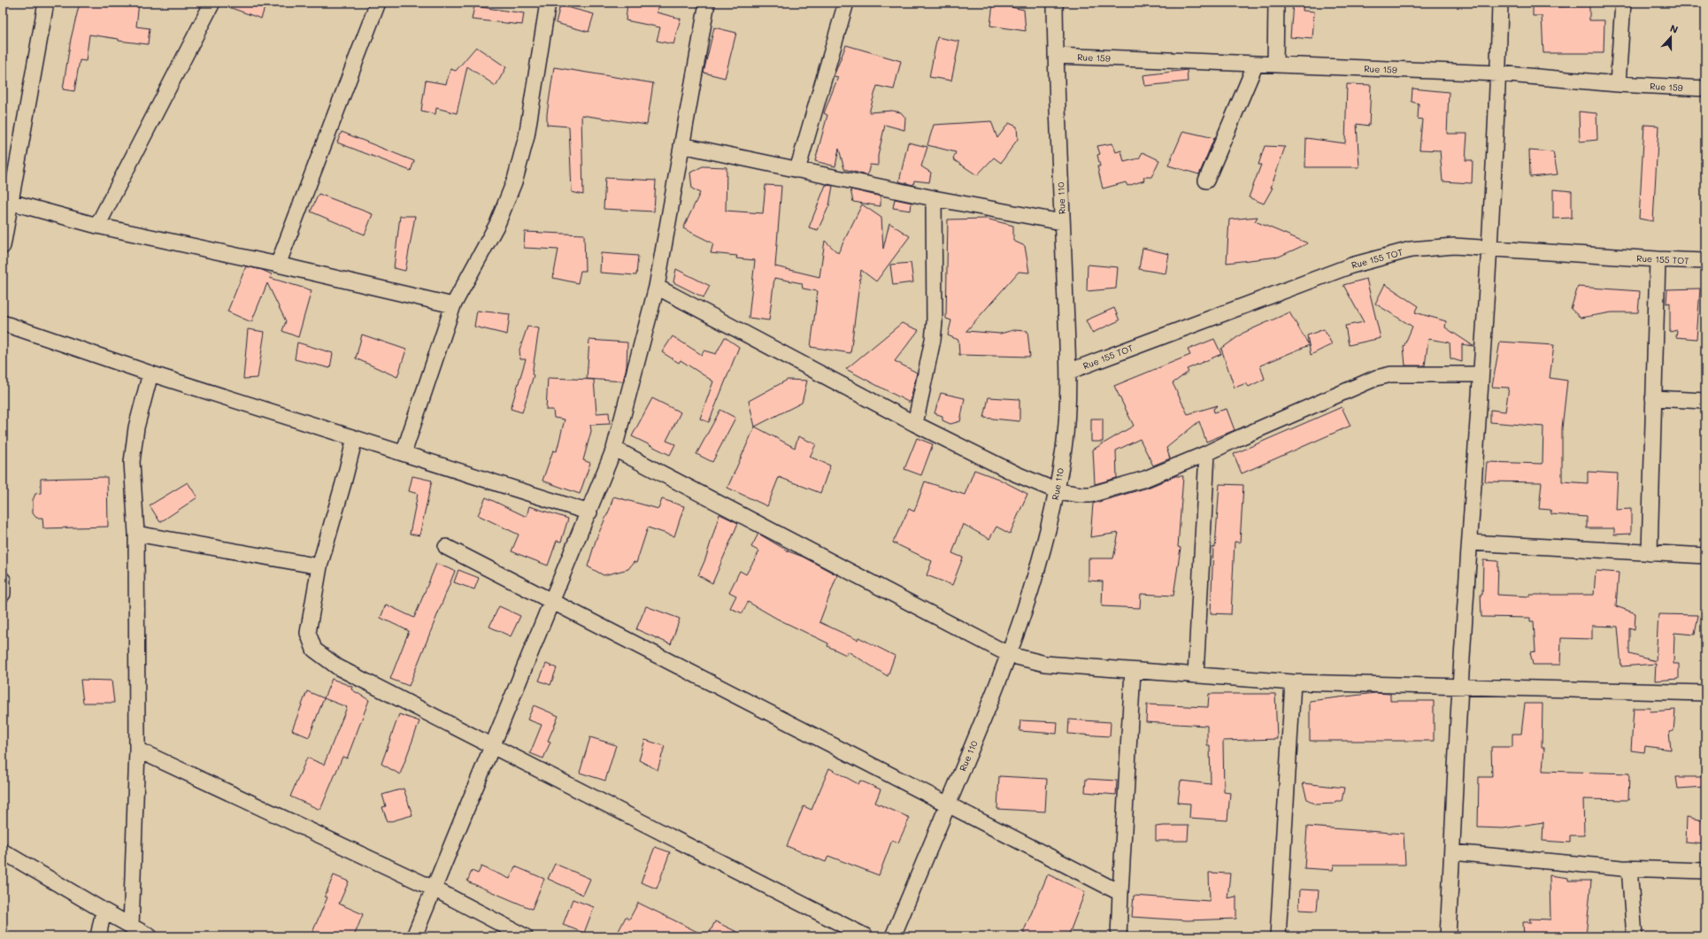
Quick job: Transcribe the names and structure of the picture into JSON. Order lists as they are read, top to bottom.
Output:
{
  "streets": {
    "street": ["Rue 159", "Rue 110", "Rue 155 TOT"]
  },
  "crossings": [
    ["Rue 159", "Rue 110"],
    ["Rue 110", "Rue 155 TOT"]
  ],
  "north": "top"
}
